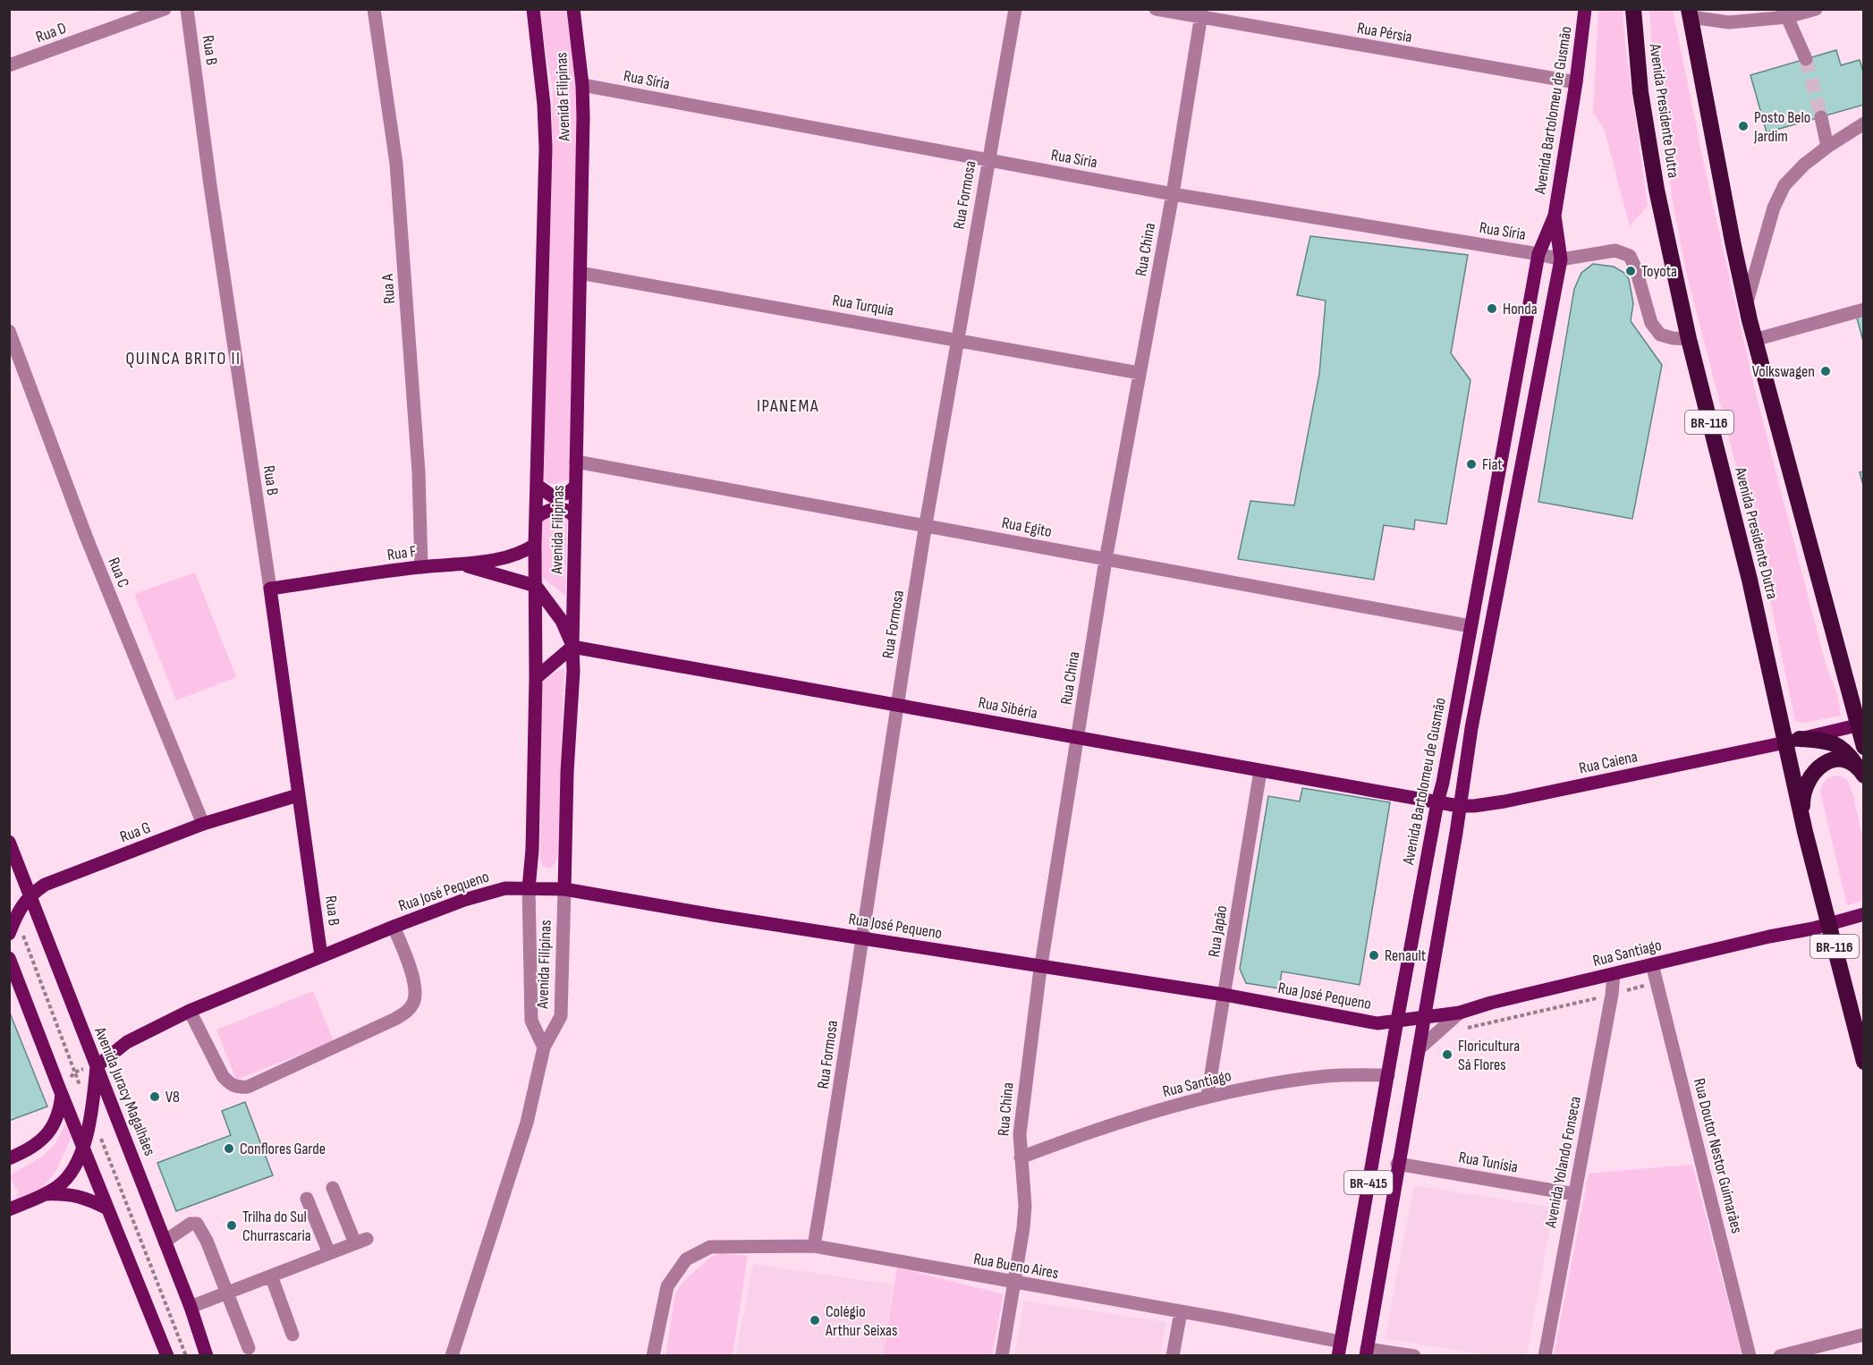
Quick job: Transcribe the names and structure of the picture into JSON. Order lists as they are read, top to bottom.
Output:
{
  "streets": {
    "highway": ["Avenida Presidente Dutra", "BR-116"],
    "main road": [
      "Rua B",
      "Avenida Filipinas",
      "Avenida Bartolomeu de Gusmão",
      "Rua F",
      "Rua Sibéria",
      "Rua Caiena",
      "Rua G",
      "Rua José Pequeno",
      "Rua Santiago",
      "Avenida Juracy Magalhães",
      "BR-415"
    ],
    "street": [
      "Rua D",
      "Rua Pérsia",
      "Rua Síria",
      "Rua Formosa",
      "Rua China",
      "Rua A",
      "Rua Turquia",
      "Rua Egito",
      "Rua C",
      "Rua Japão",
      "Rua Doutor Nestor Guimarães",
      "Rua Tunísia",
      "Avenida Yolando Fonseca",
      "Rua Bueno Aires"
    ]
  },
  "crossings": [
    ["Rua Pérsia", "Avenida Bartolomeu de Gusmão"],
    ["Rua Pérsia", "Rua China"],
    ["Rua B", "Rua F"],
    ["Rua B", "Rua G"],
    ["Rua B", "Rua José Pequeno"],
    ["Rua Síria", "Avenida Filipinas"],
    ["Rua Síria", "Avenida Bartolomeu de Gusmão"],
    ["Rua Síria", "Rua Formosa"],
    ["Rua Síria", "Rua China"],
    ["Avenida Filipinas", "Rua Turquia"],
    ["Avenida Filipinas", "Rua Egito"],
    ["Avenida Filipinas", "Rua F"],
    ["Avenida Filipinas", "Rua Sibéria"],
    ["Avenida Filipinas", "Rua José Pequeno"],
    ["Avenida Bartolomeu de Gusmão", "Rua Egito"],
    ["Avenida Bartolomeu de Gusmão", "Rua Sibéria"],
    ["Avenida Bartolomeu de Gusmão", "Rua Caiena"],
    ["Avenida Bartolomeu de Gusmão", "Rua José Pequeno"],
    ["Avenida Bartolomeu de Gusmão", "Rua Santiago"],
    ["Avenida Bartolomeu de Gusmão", "Rua Tunísia"],
    ["Avenida Bartolomeu de Gusmão", "Rua Bueno Aires"],
    ["Avenida Presidente Dutra", "Rua Caiena"],
    ["Avenida Presidente Dutra", "Rua Santiago"],
    ["Rua Formosa", "Rua Turquia"],
    ["Rua Formosa", "Rua Egito"],
    ["Rua Formosa", "Rua Sibéria"],
    ["Rua Formosa", "Rua José Pequeno"],
    ["Rua Formosa", "Rua Bueno Aires"],
    ["Rua China", "Rua Turquia"],
    ["Rua China", "Rua Egito"],
    ["Rua China", "Rua Sibéria"],
    ["Rua China", "Rua José Pequeno"],
    ["Rua China", "Rua Santiago"],
    ["Rua China", "Rua Bueno Aires"],
    ["Rua A", "Rua F"],
    ["Rua C", "Rua G"],
    ["Rua Sibéria", "Rua Caiena"],
    ["Rua Sibéria", "Rua Japão"],
    ["Rua G", "Avenida Juracy Magalhães"],
    ["Rua José Pequeno", "Rua Japão"],
    ["Rua José Pequeno", "Rua Santiago"],
    ["Rua José Pequeno", "Avenida Juracy Magalhães"],
    ["Rua Japão", "Rua Santiago"],
    ["Rua Santiago", "Rua Doutor Nestor Guimarães"],
    ["Rua Santiago", "Avenida Yolando Fonseca"],
    ["Rua Tunísia", "Avenida Yolando Fonseca"]
  ],
  "districts": ["QUINCA BRITO II", "IPANEMA"],
  "places": [
    "Posto Belo Jardim",
    "Toyota",
    "Honda",
    "Volkswagen",
    "Fiat",
    "Renault",
    "Floricultura Sá Flores",
    "V8",
    "Conflores Garde",
    "Trilha do Sul Churrascaria",
    "Colégio Arthur Seixas"
  ]
}
